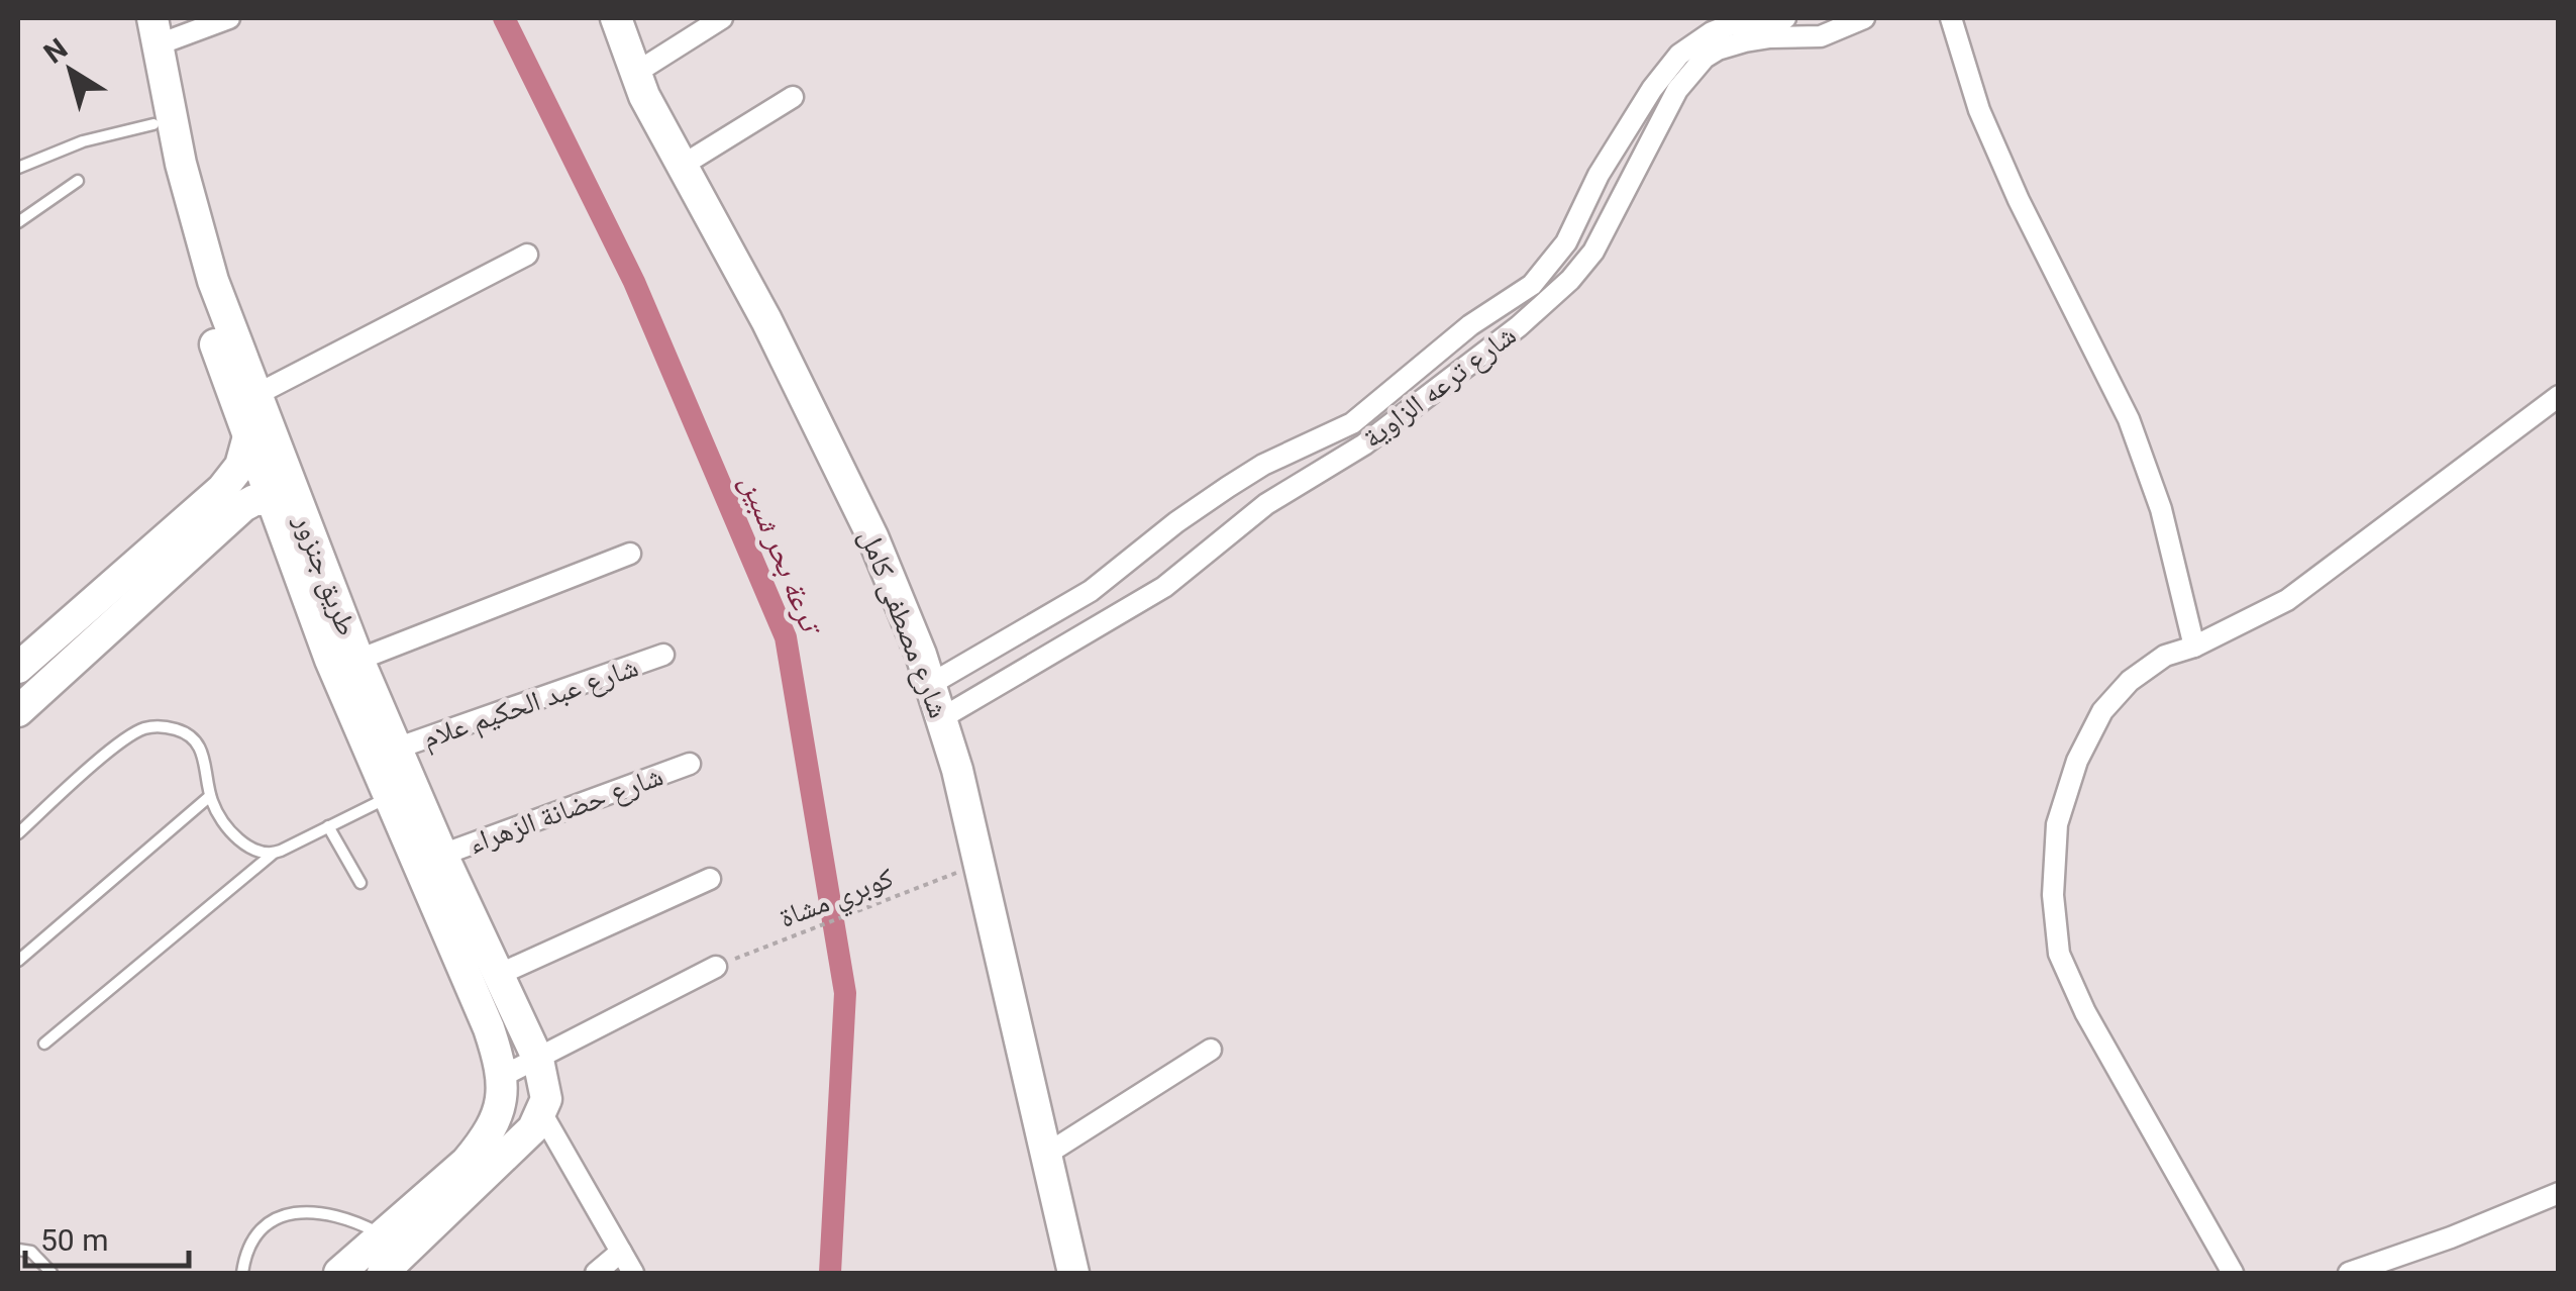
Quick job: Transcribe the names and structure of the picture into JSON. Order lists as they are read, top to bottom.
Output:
{
  "streets": {
    "main road": ["طريق جنزور", "شارع مصطفى كامل"],
    "street": ["شارع ترعه الزاوية", "شارع عبد الحكيم علام", "شارع حضانة الزهراء"],
    "path": ["كوبري مشاة"]
  },
  "crossings": [
    ["شارع ترعه الزاوية", "شارع مصطفى كامل"],
    ["طريق جنزور", "شارع عبد الحكيم علام"],
    ["طريق جنزور", "شارع حضانة الزهراء"]
  ],
  "water": ["ترعة بحر شبين"],
  "scale_bar": "50 m",
  "north": "top left"
}
